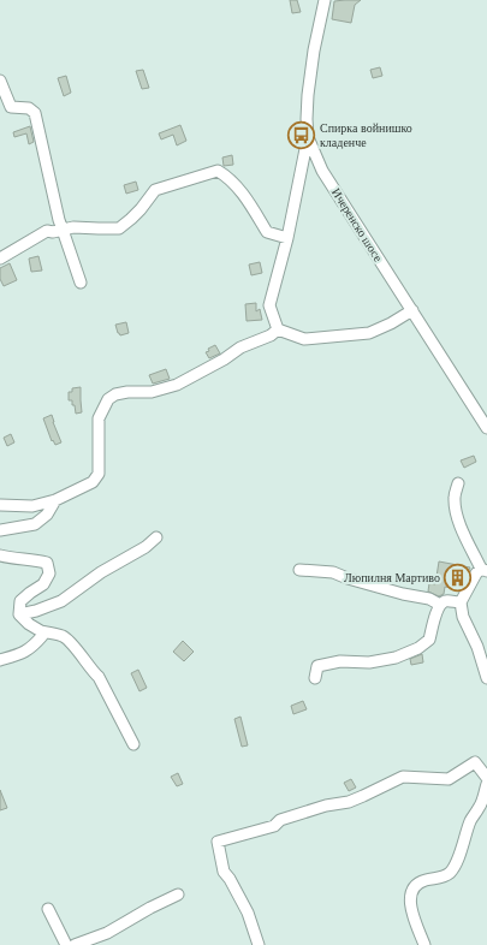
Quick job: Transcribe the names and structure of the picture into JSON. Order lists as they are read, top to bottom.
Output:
{
  "streets": {
    "street": ["Ичеренско шосе"]
  },
  "places": {
    "bus stop": ["Спирка войнишко кладенче"],
    "building": ["Люпилня Мартиво"]
  }
}
